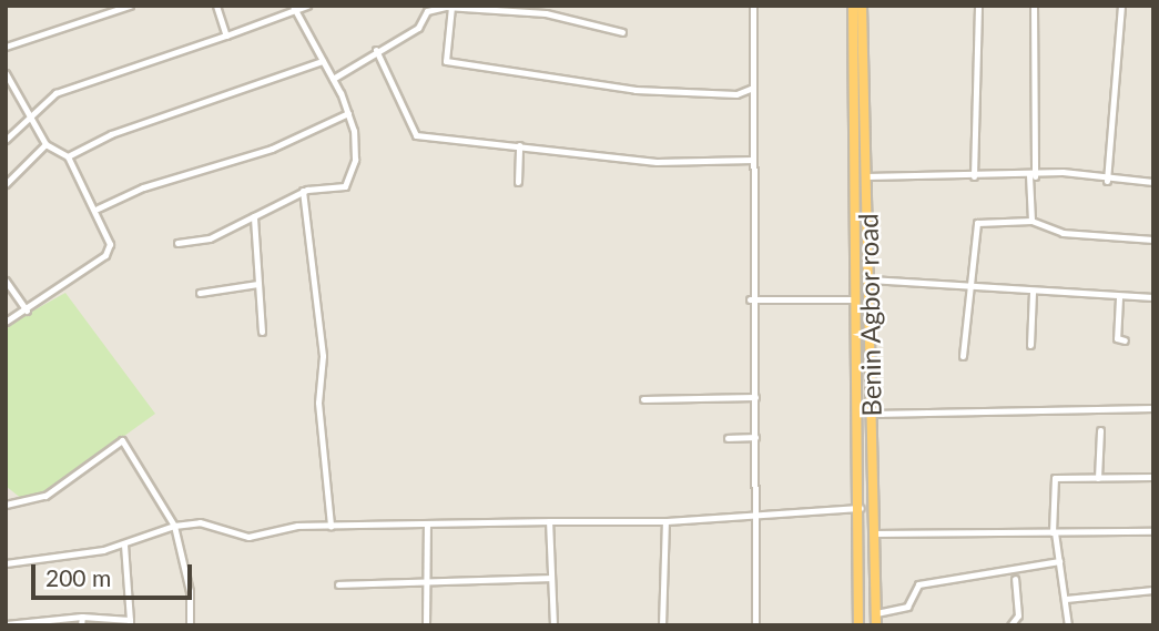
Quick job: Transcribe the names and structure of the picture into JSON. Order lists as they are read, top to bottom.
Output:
{
  "streets": {
    "highway": ["Benin Agbor road"]
  },
  "scale_bar": "200 m"
}
